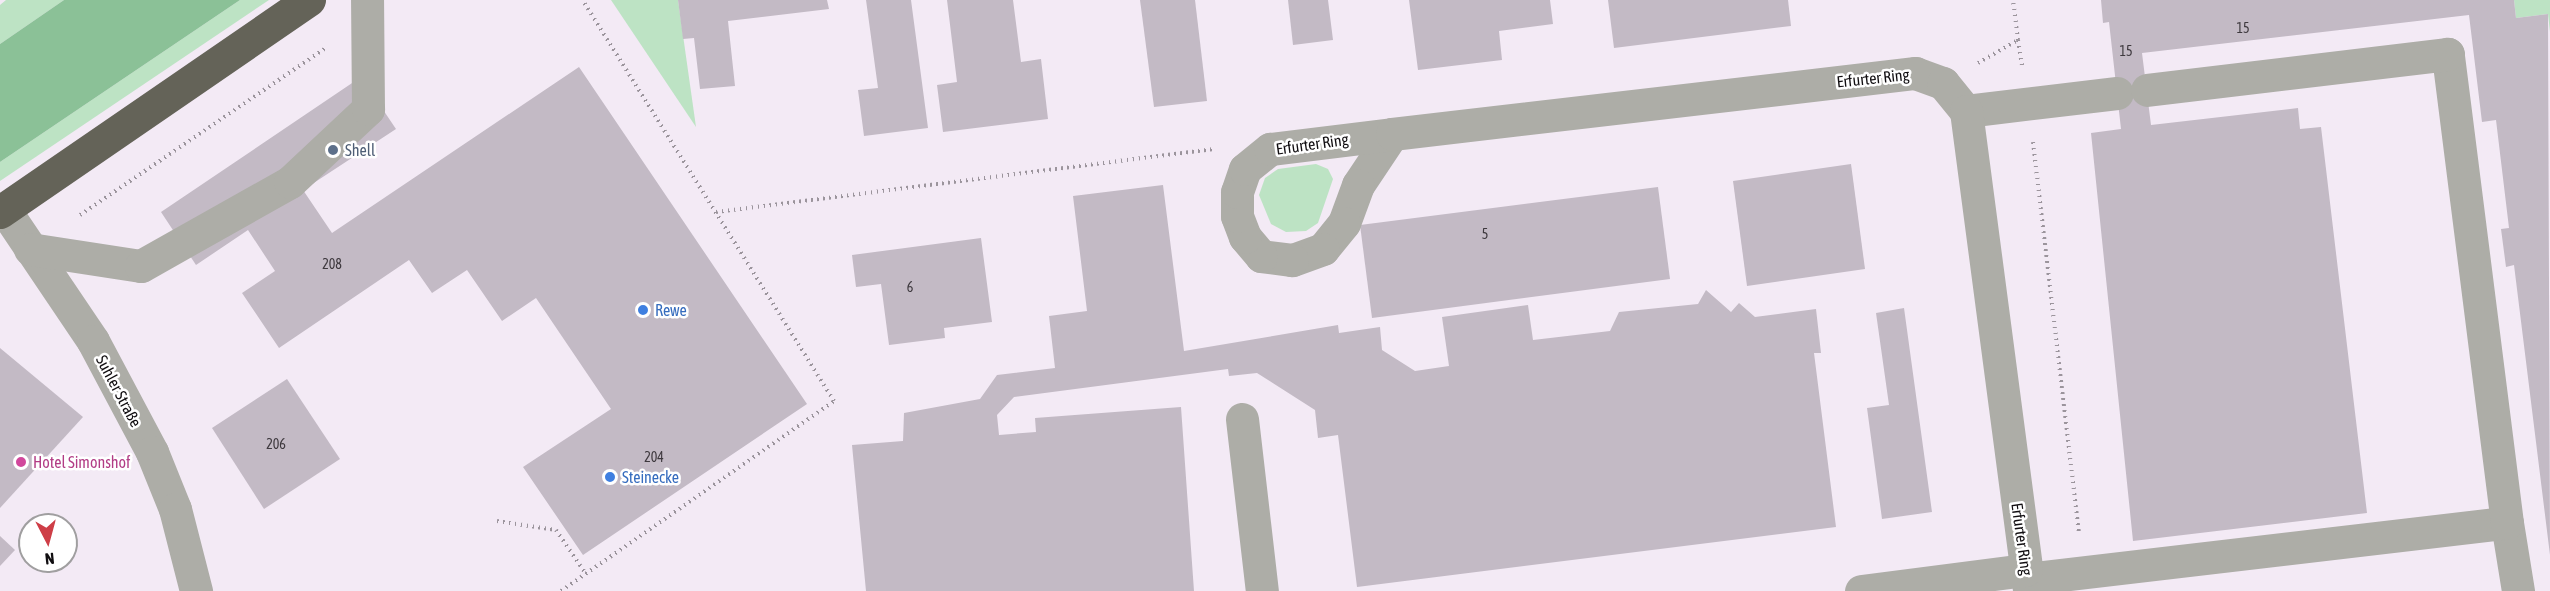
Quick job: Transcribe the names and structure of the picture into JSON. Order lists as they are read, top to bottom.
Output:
{
  "streets": {
    "street": ["Erfurter Ring", "Suhler Straße"]
  },
  "places": [
    "Shell",
    "Rewe",
    "Hotel Simonshof",
    "Steinecke"
  ],
  "house_numbers": [
    "15",
    "15",
    "5",
    "208",
    "6",
    "206",
    "204"
  ],
  "north": "bottom"
}
